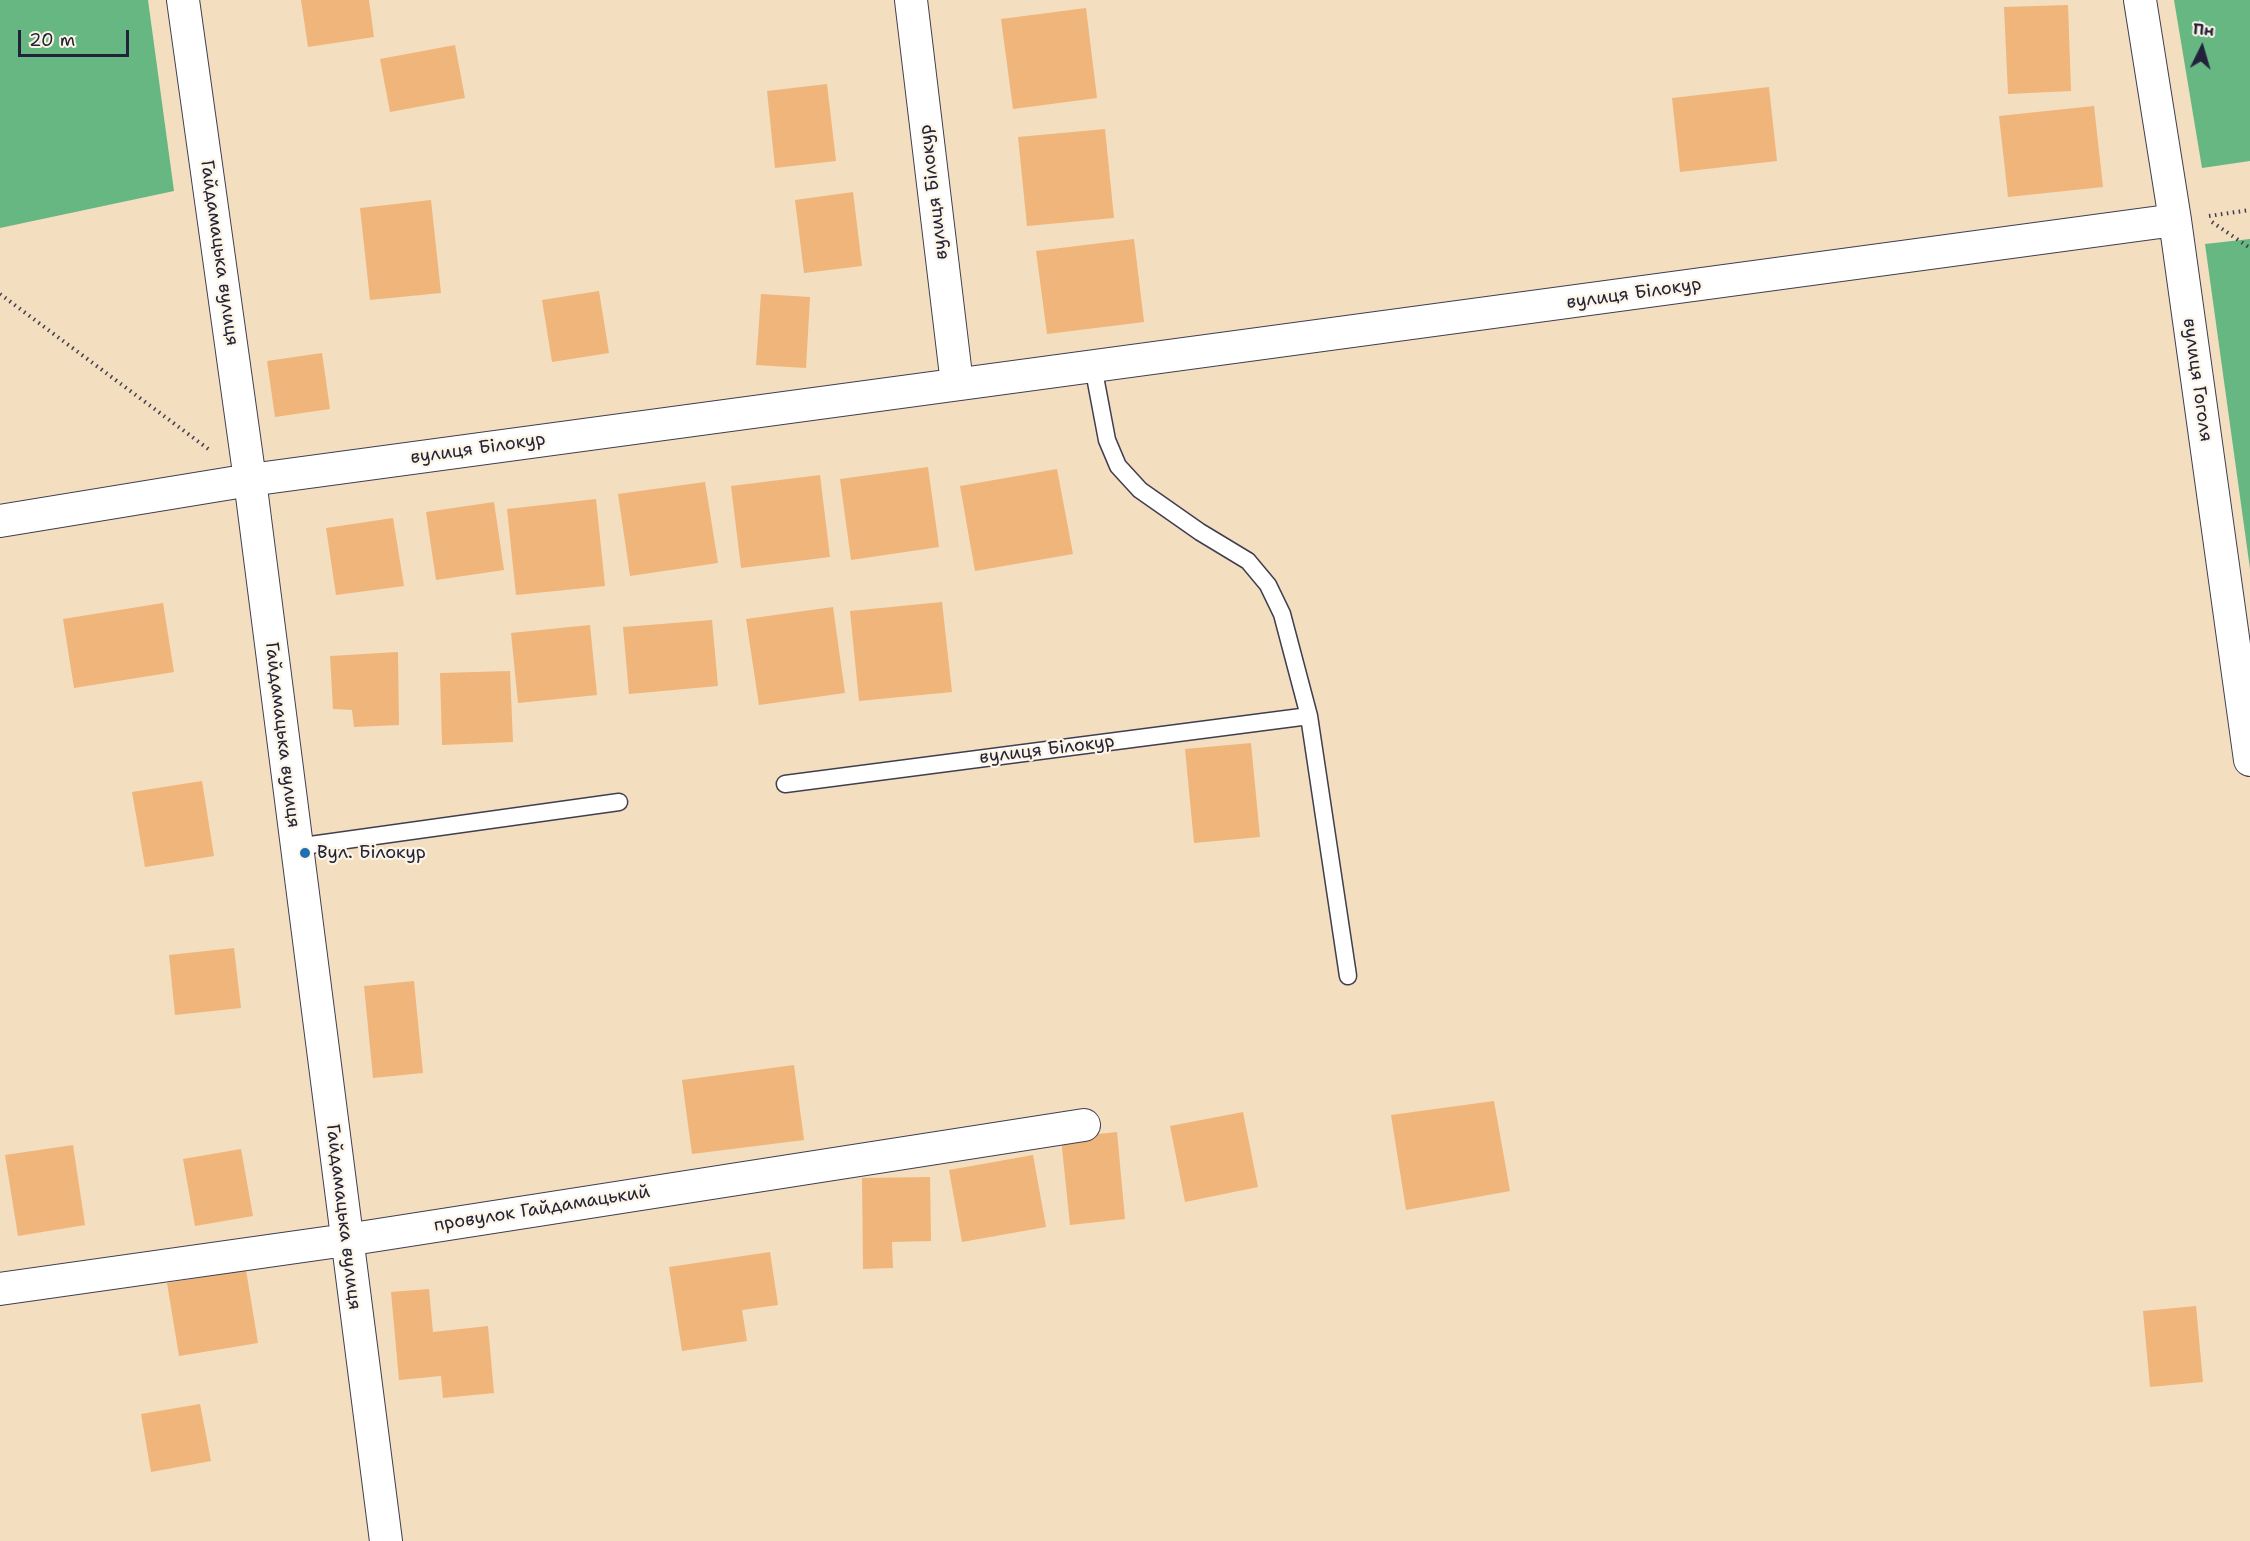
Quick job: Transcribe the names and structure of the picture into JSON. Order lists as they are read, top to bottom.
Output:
{
  "streets": {
    "street": [
      "вулиця Білокур",
      "Гайдамацька вулиця",
      "вулиця Гоголя",
      "провулок Гайдамацький"
    ]
  },
  "crossings": [
    ["вулиця Білокур", "Гайдамацька вулиця"],
    ["вулиця Білокур", "вулиця Гоголя"],
    ["Гайдамацька вулиця", "провулок Гайдамацький"]
  ],
  "places": ["Вул. Білокур"],
  "scale_bar": "20 m",
  "north": "top"
}
